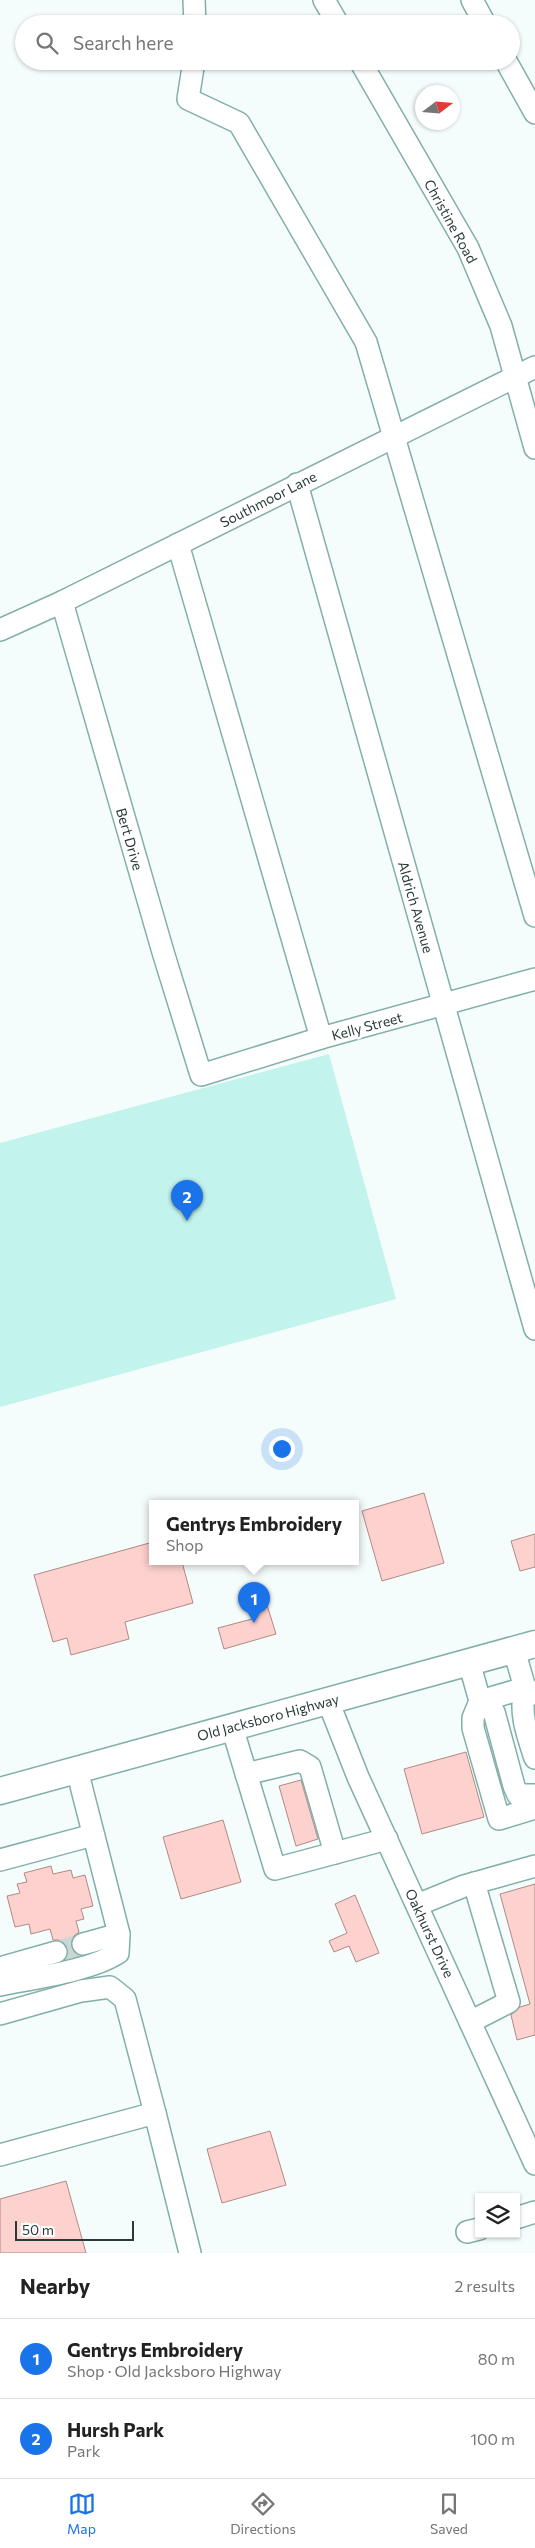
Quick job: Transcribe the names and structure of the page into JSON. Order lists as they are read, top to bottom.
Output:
{
  "streets": {
    "main road": ["Old Jacksboro Highway"],
    "street": [
      "Christine Road",
      "Southmoor Lane",
      "Bert Drive",
      "Aldrich Avenue",
      "Kelly Street",
      "Oakhurst Drive"
    ]
  },
  "crossings": [
    ["Christine Road", "Southmoor Lane"],
    ["Southmoor Lane", "Bert Drive"],
    ["Southmoor Lane", "Aldrich Avenue"],
    ["Bert Drive", "Kelly Street"],
    ["Aldrich Avenue", "Kelly Street"],
    ["Old Jacksboro Highway", "Oakhurst Drive"]
  ],
  "scale_bar": "50 m",
  "north": "right",
  "page": {
    "search": "Search here",
    "pins": ["2", "1"],
    "popup": ["Gentrys Embroidery", "Shop"],
    "scale": "50 m",
    "heading": ["Nearby", "2 results"],
    "list": [
      {
        "mark": "1",
        "name": "Gentrys Embroidery",
        "note": "Shop · Old Jacksboro Highway",
        "value": "80 m"
      },
      {
        "mark": "2",
        "name": "Hursh Park",
        "note": "Park",
        "value": "100 m"
      }
    ],
    "nav": ["Map", "Directions", "Saved"]
  }
}
